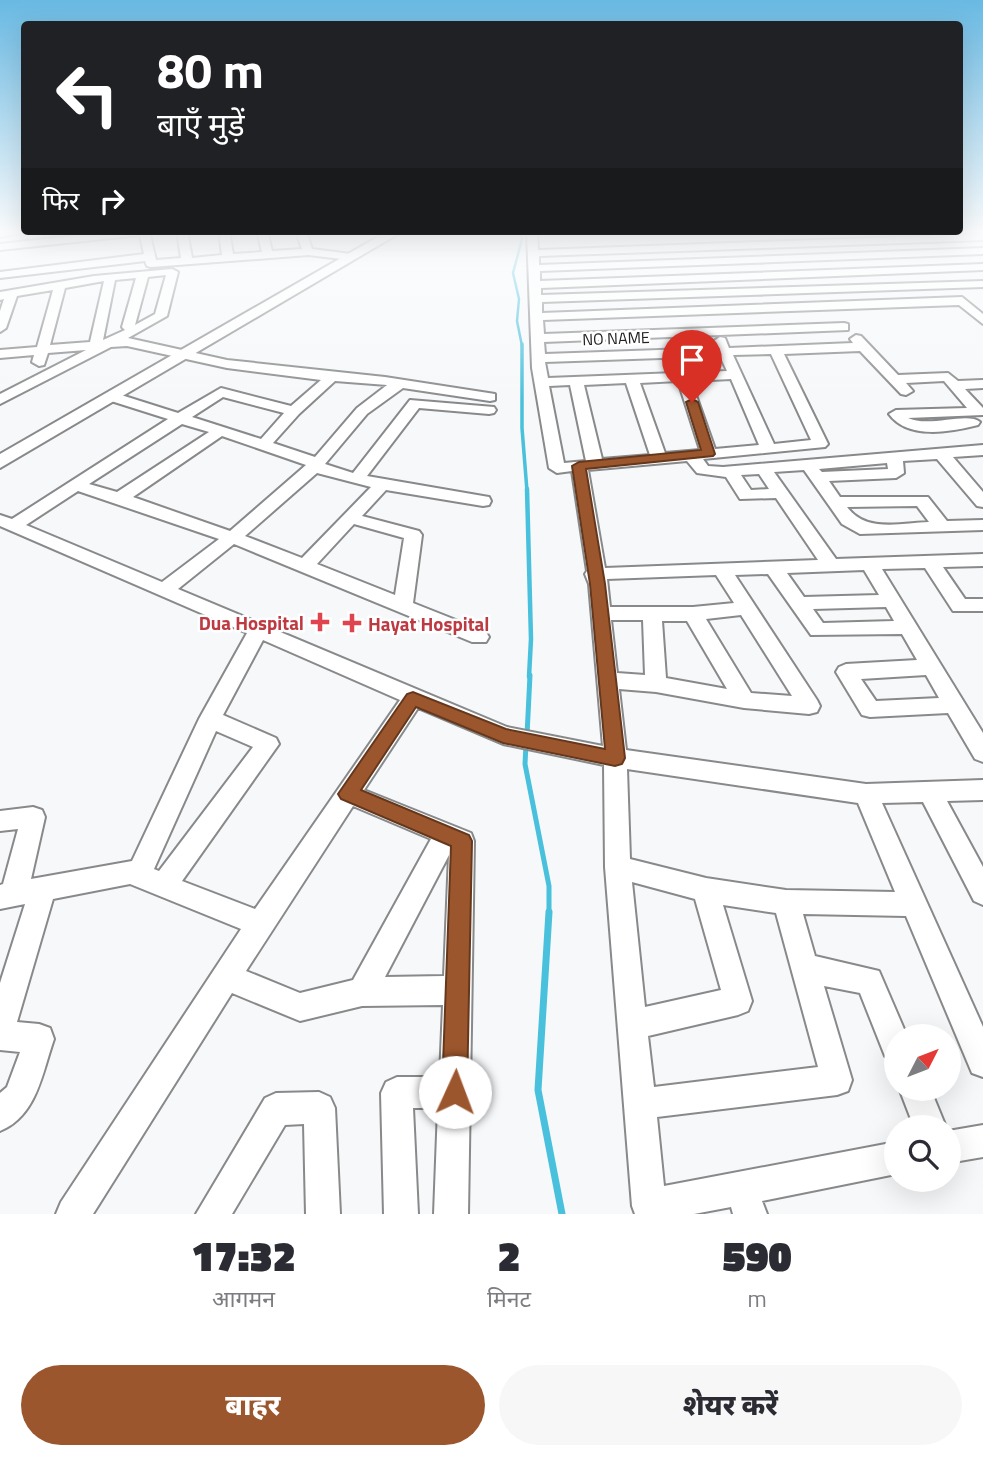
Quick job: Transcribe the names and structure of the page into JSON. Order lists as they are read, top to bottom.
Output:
{
  "streets": {
    "street": ["NO NAME"]
  },
  "places": {
    "health": ["Dua Hospital", "Hayat Hospital"]
  },
  "north": "top right",
  "page": {
    "turn": ["80 m", "बाएँ मुड़ें"],
    "then": "फिर",
    "eta": [
      "17:32",
      "आगमन",
      "2",
      "मिनट",
      "590",
      "m"
    ],
    "buttons": ["बाहर", "शेयर करें"]
  }
}
